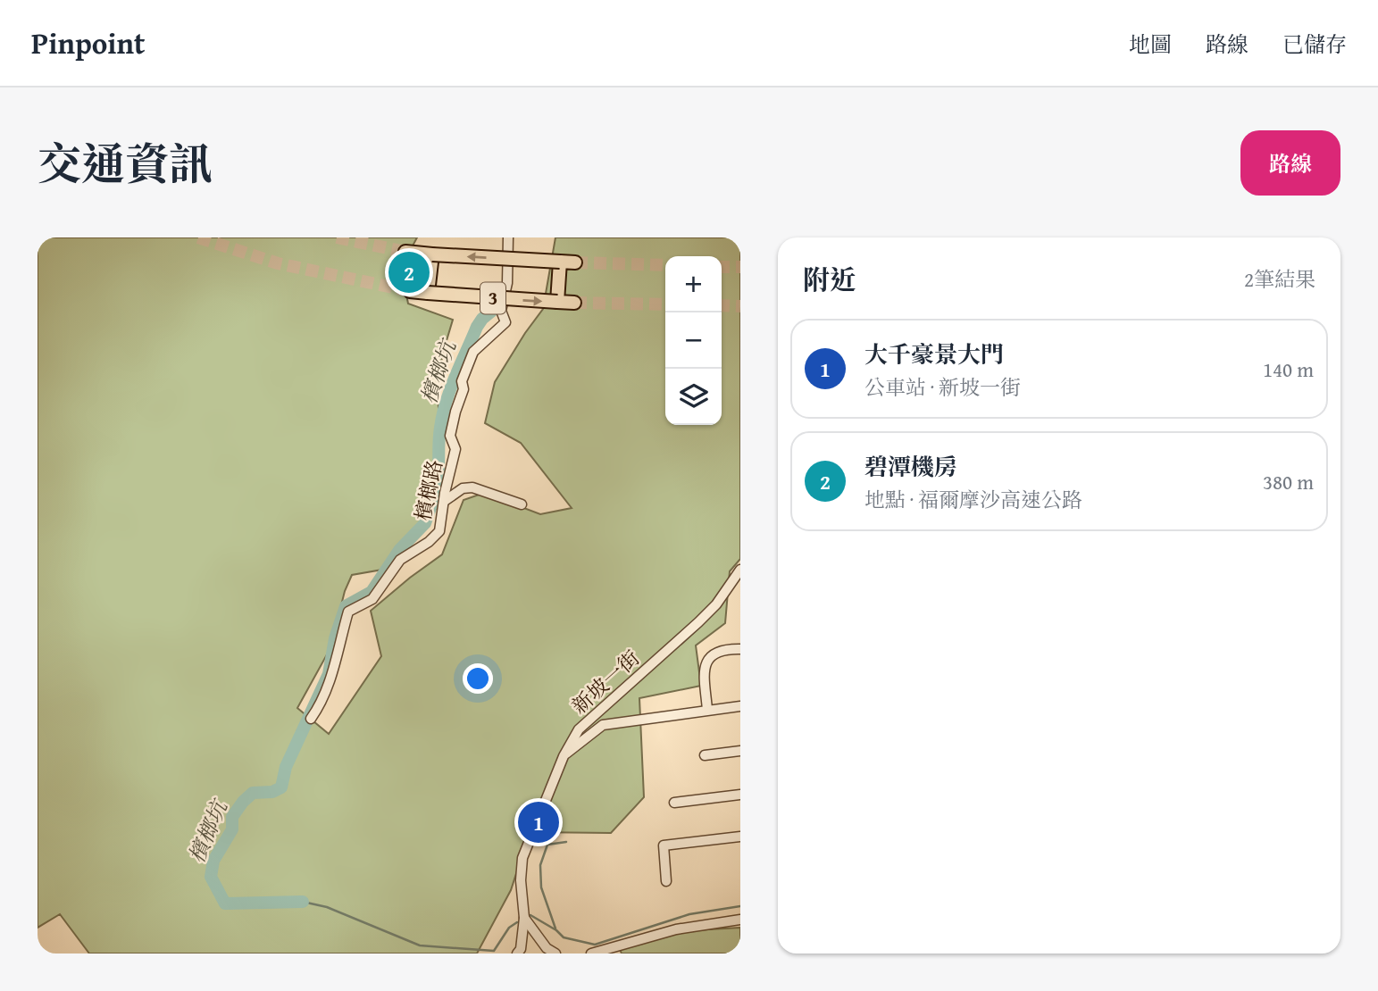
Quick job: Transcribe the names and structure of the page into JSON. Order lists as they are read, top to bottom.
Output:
{
  "streets": {
    "highway": ["3"],
    "street": ["檳榔路", "新坡一街"]
  },
  "water": ["檳榔坑"],
  "page": {
    "header": "Pinpoint",
    "nav": ["地圖", "路線", "已儲存"],
    "title": "交通資訊",
    "buttons": "路線",
    "heading": ["附近", "2筆結果"],
    "pins": ["2", "1"],
    "map_buttons": ["+", "−"],
    "list": [
      {
        "mark": "1",
        "name": "大千豪景大門",
        "note": "公車站 · 新坡一街",
        "value": "140 m"
      },
      {
        "mark": "2",
        "name": "碧潭機房",
        "note": "地點 · 福爾摩沙高速公路",
        "value": "380 m"
      }
    ]
  }
}
